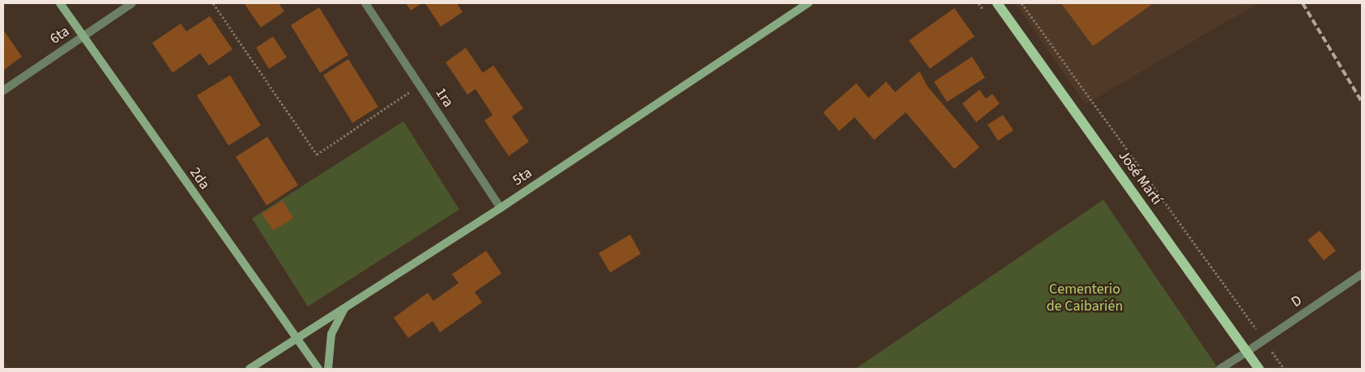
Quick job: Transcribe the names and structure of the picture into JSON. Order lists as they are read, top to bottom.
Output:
{
  "streets": {
    "main road": ["José Martí"],
    "street": [
      "6ta",
      "1ra",
      "5ta",
      "2da",
      "D"
    ]
  },
  "crossings": [
    ["6ta", "2da"],
    ["1ra", "5ta"],
    ["5ta", "2da"],
    ["José Martí", "D"]
  ],
  "parks": ["Cementerio de Caibarién"]
}
